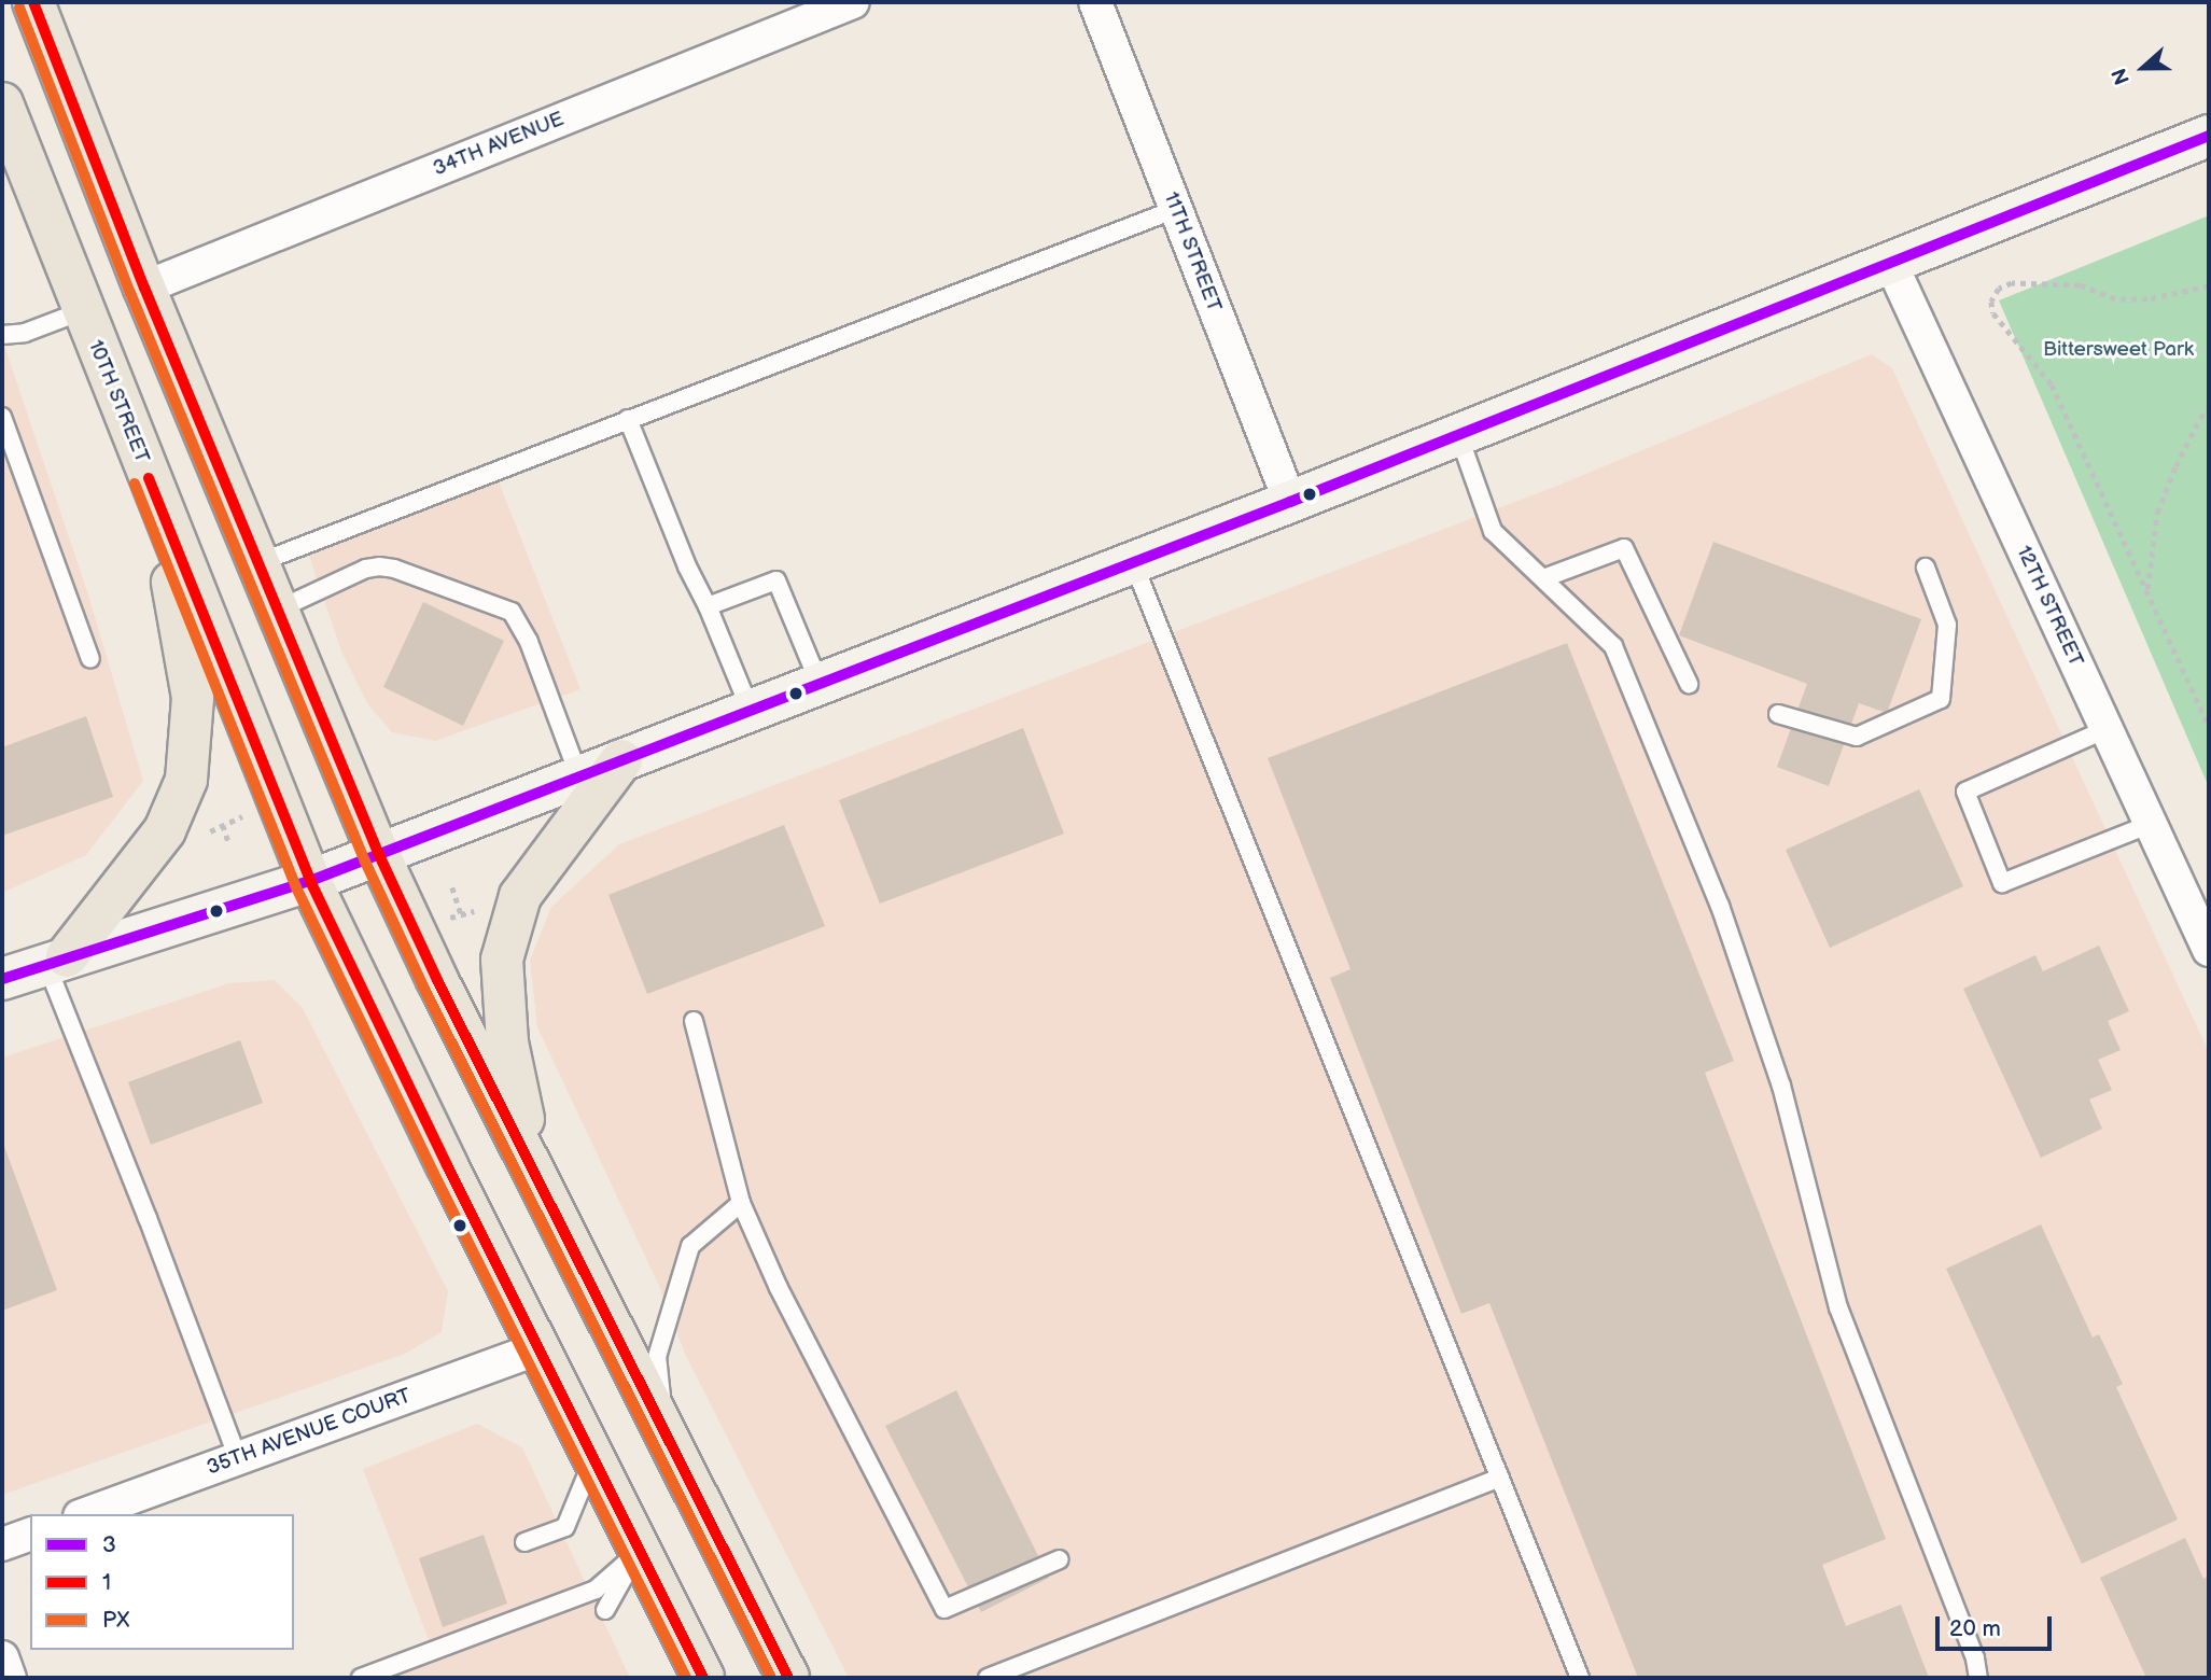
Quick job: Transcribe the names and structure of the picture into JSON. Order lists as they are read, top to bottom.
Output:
{
  "streets": {
    "main road": ["10TH STREET"],
    "street": [
      "34TH AVENUE",
      "11TH STREET",
      "12TH STREET",
      "35TH AVENUE COURT"
    ]
  },
  "crossings": [
    ["10TH STREET", "35TH AVENUE COURT"]
  ],
  "parks": ["Bittersweet Park"],
  "lines": ["transit line 1", "transit line PX", "transit line 3"],
  "legend": ["3", "1", "PX"],
  "scale_bar": "20 m",
  "north": "left"
}
